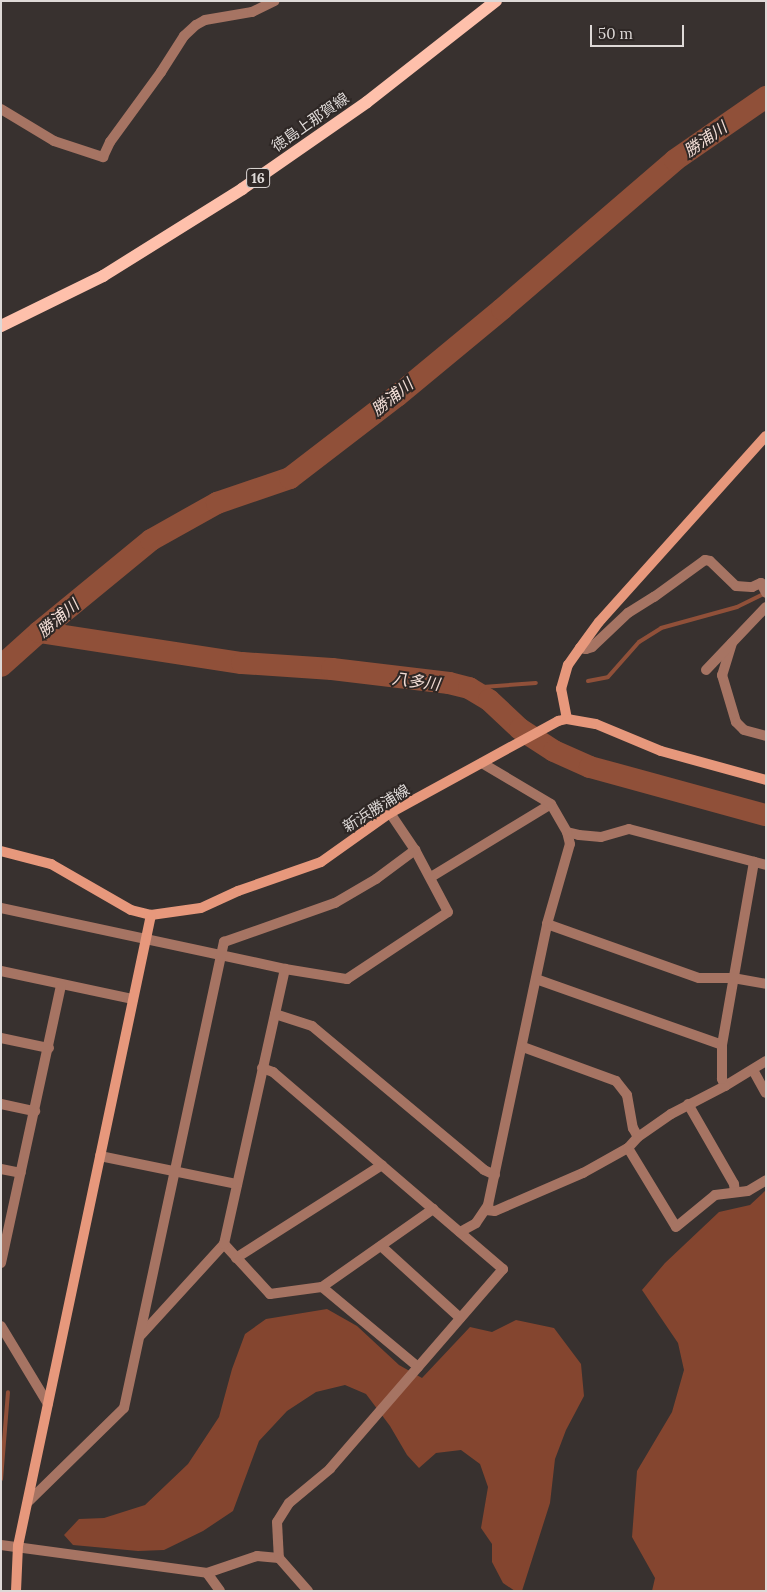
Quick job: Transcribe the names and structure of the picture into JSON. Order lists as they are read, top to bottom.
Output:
{
  "streets": {
    "main road": ["徳島上那賀線", "16"],
    "street": ["新浜勝浦線"]
  },
  "water": ["勝浦川", "八多川"],
  "scale_bar": "50 m"
}
